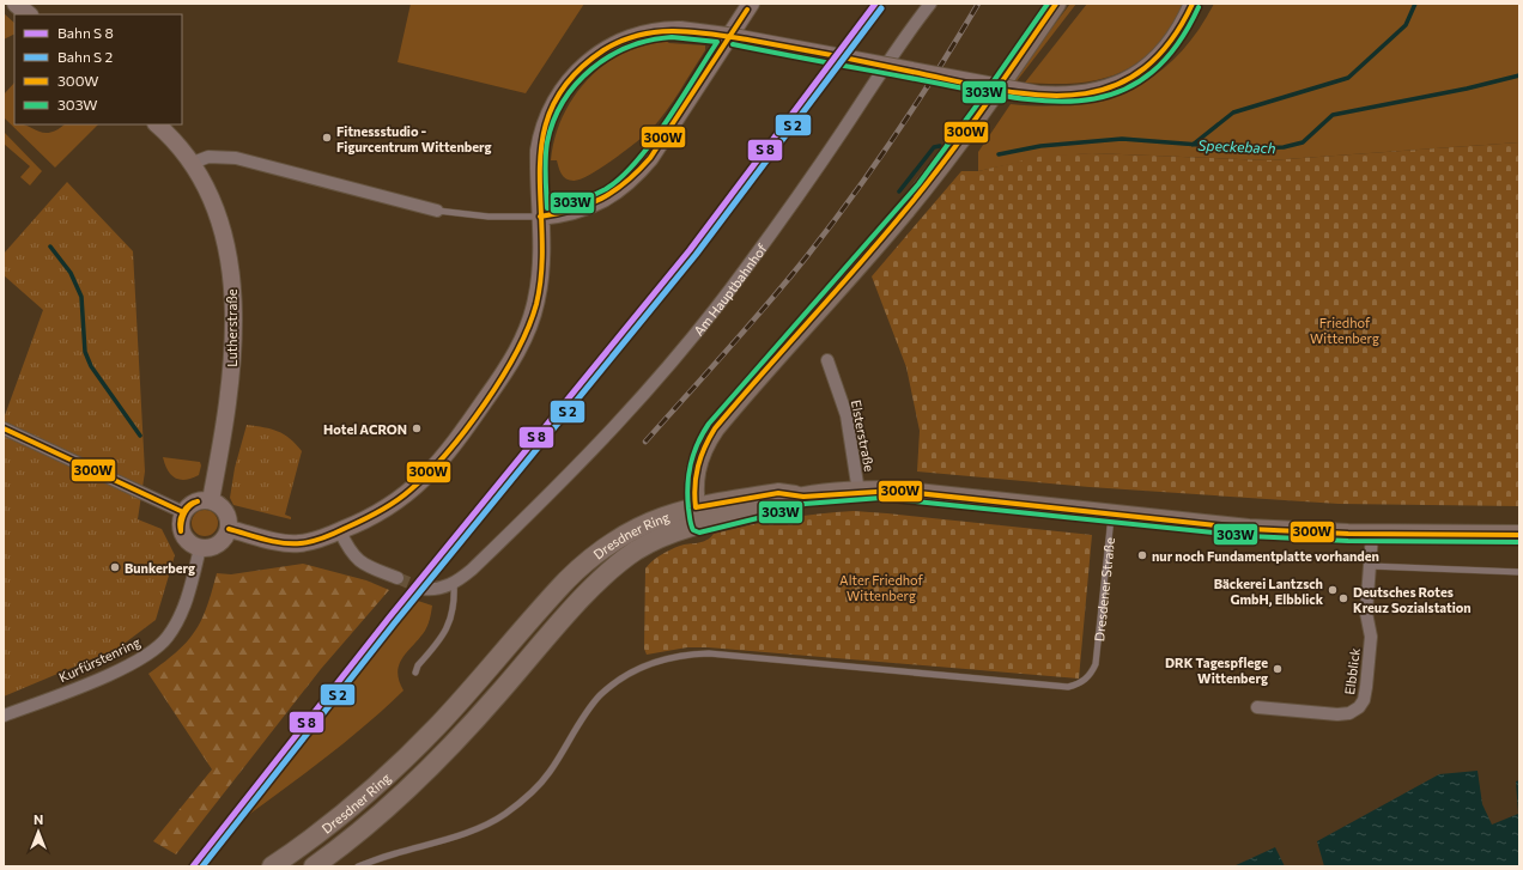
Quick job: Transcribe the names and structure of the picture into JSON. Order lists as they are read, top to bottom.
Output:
{
  "streets": {
    "main road": ["Dresdner Ring"],
    "street": [
      "Am Hauptbahnhof",
      "Lutherstraße",
      "Elsterstraße",
      "Kurfürstenring",
      "Elbblick"
    ],
    "lane": ["Dresdener Straße"]
  },
  "crossings": [
    ["Lutherstraße", "Kurfürstenring"],
    ["Elsterstraße", "Dresdner Ring"]
  ],
  "water": ["Speckebach"],
  "parks": ["Friedhof Wittenberg", "Alter Friedhof Wittenberg"],
  "places": [
    "Fitnessstudio - Figurcentrum Wittenberg",
    "Hotel ACRON",
    "nur noch Fundamentplatte vorhanden",
    "Bunkerberg",
    "Bäckerei Lantzsch GmbH, Elbblick",
    "Deutsches Rotes Kreuz Sozialstation",
    "DRK Tagespflege Wittenberg"
  ],
  "lines": ["transit line 300W", "transit line 303W"],
  "legend": [
    "Bahn S 8",
    "Bahn S 2",
    "300W",
    "303W"
  ],
  "north": "top"
}
